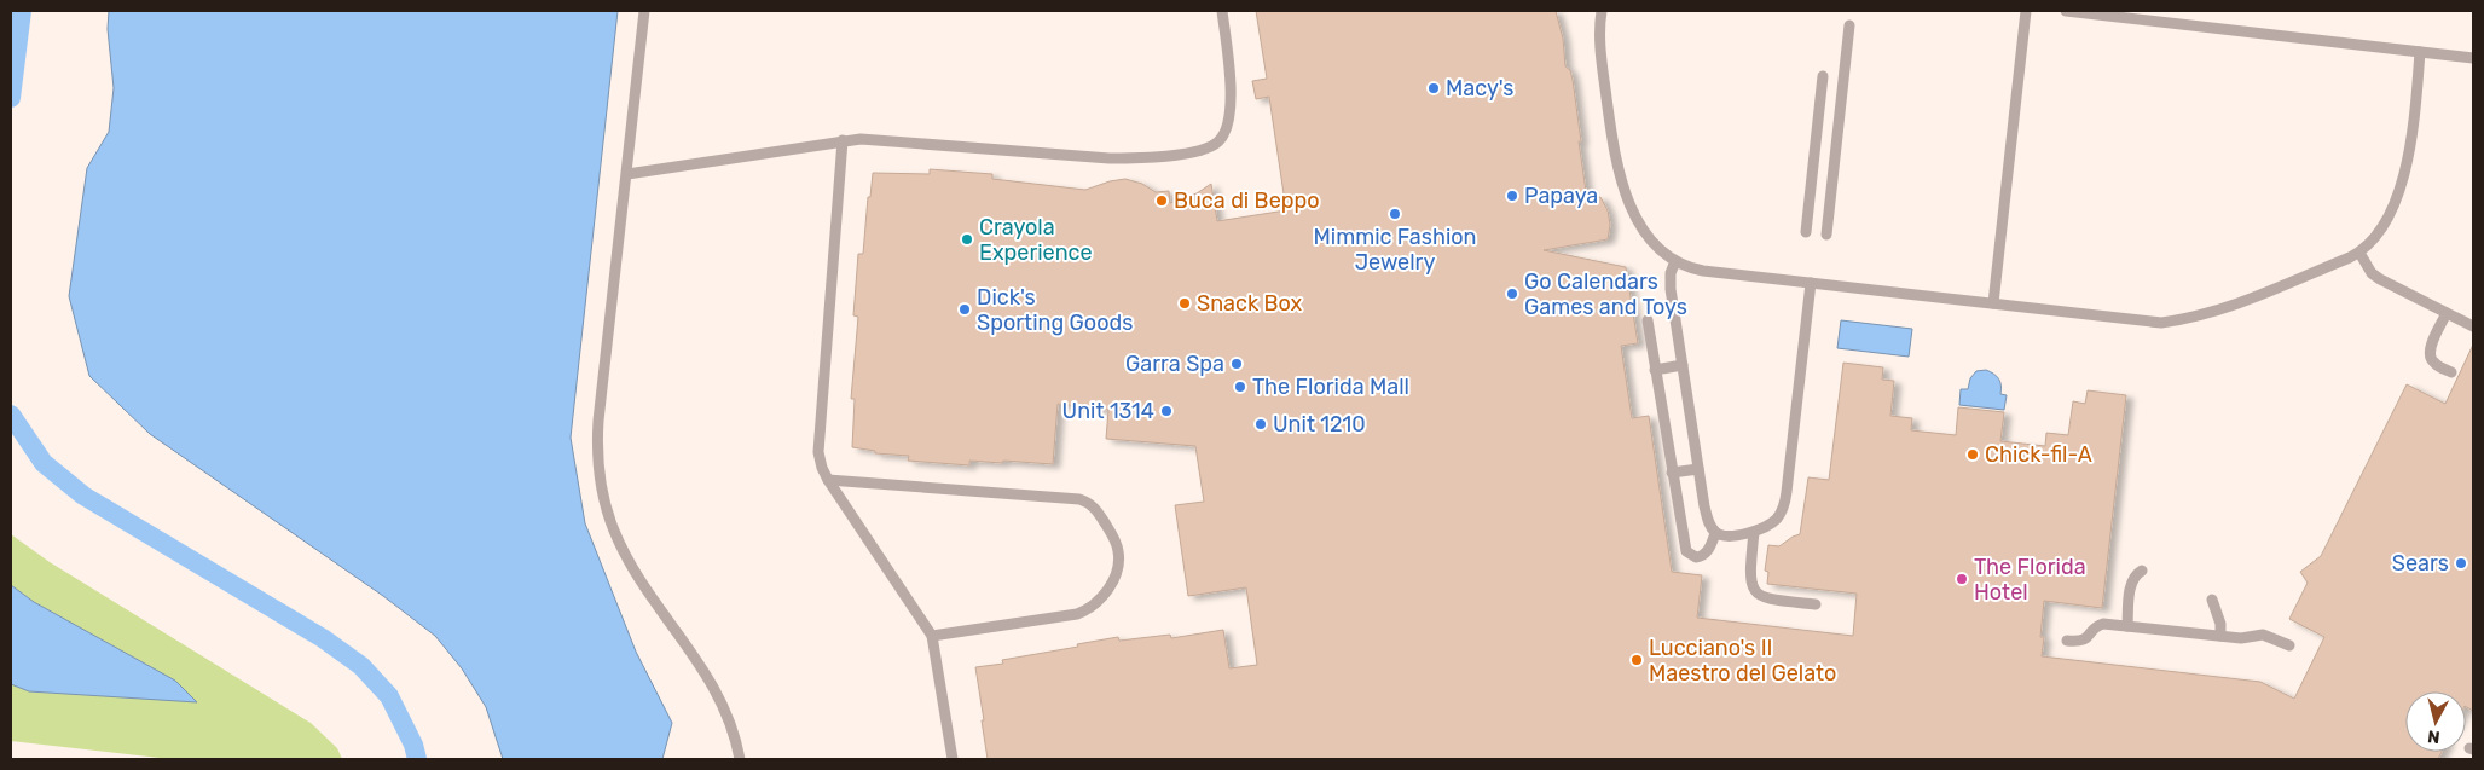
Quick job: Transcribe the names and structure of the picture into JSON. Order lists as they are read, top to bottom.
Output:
{
  "places": [
    "Macy's",
    "Papaya",
    "Buca di Beppo",
    "Mimmic Fashion Jewelry",
    "Crayola Experience",
    "Go Calendars Games and Toys",
    "Snack Box",
    "Dick's Sporting Goods",
    "Garra Spa",
    "The Florida Mall",
    "Unit 1314",
    "Unit 1210",
    "Chick-fil-A",
    "Sears",
    "The Florida Hotel",
    "Lucciano's II Maestro del Gelato"
  ],
  "north": "bottom"
}
